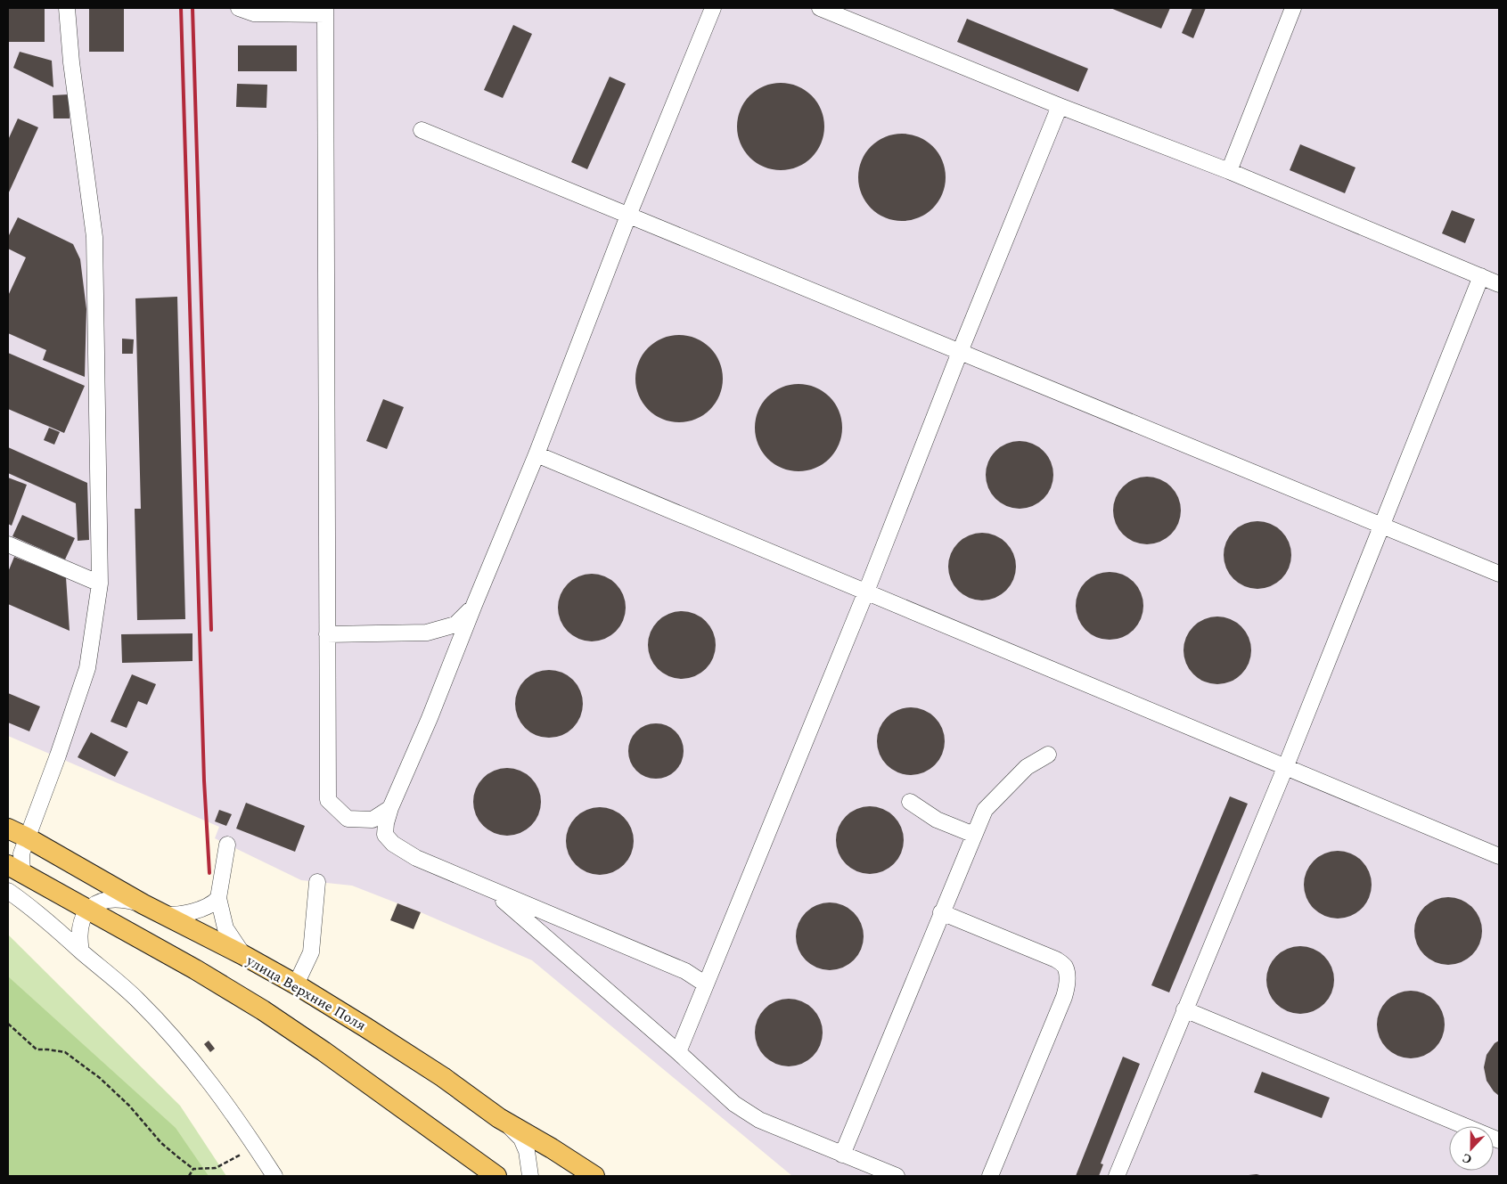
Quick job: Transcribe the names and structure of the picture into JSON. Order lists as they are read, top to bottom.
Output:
{
  "streets": {
    "main road": ["улица Верхние Поля"]
  },
  "north": "bottom"
}
